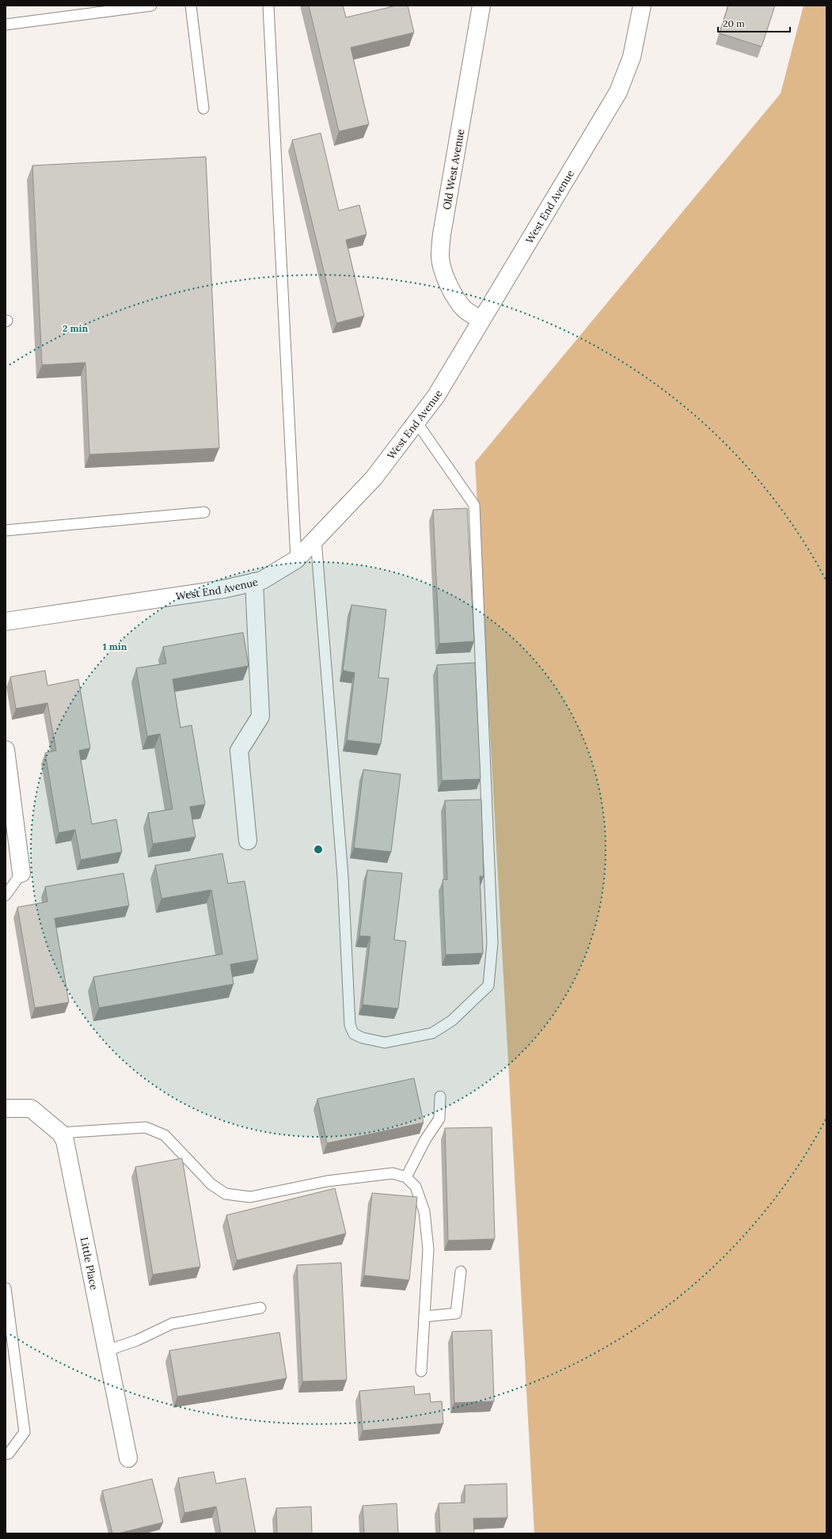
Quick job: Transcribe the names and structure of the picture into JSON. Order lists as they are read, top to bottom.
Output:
{
  "streets": {
    "street": ["Old West Avenue", "West End Avenue", "Little Place"]
  },
  "crossings": [
    ["Old West Avenue", "West End Avenue"]
  ],
  "scale_bar": "20 m",
  "rings": ["2 min", "1 min"]
}
